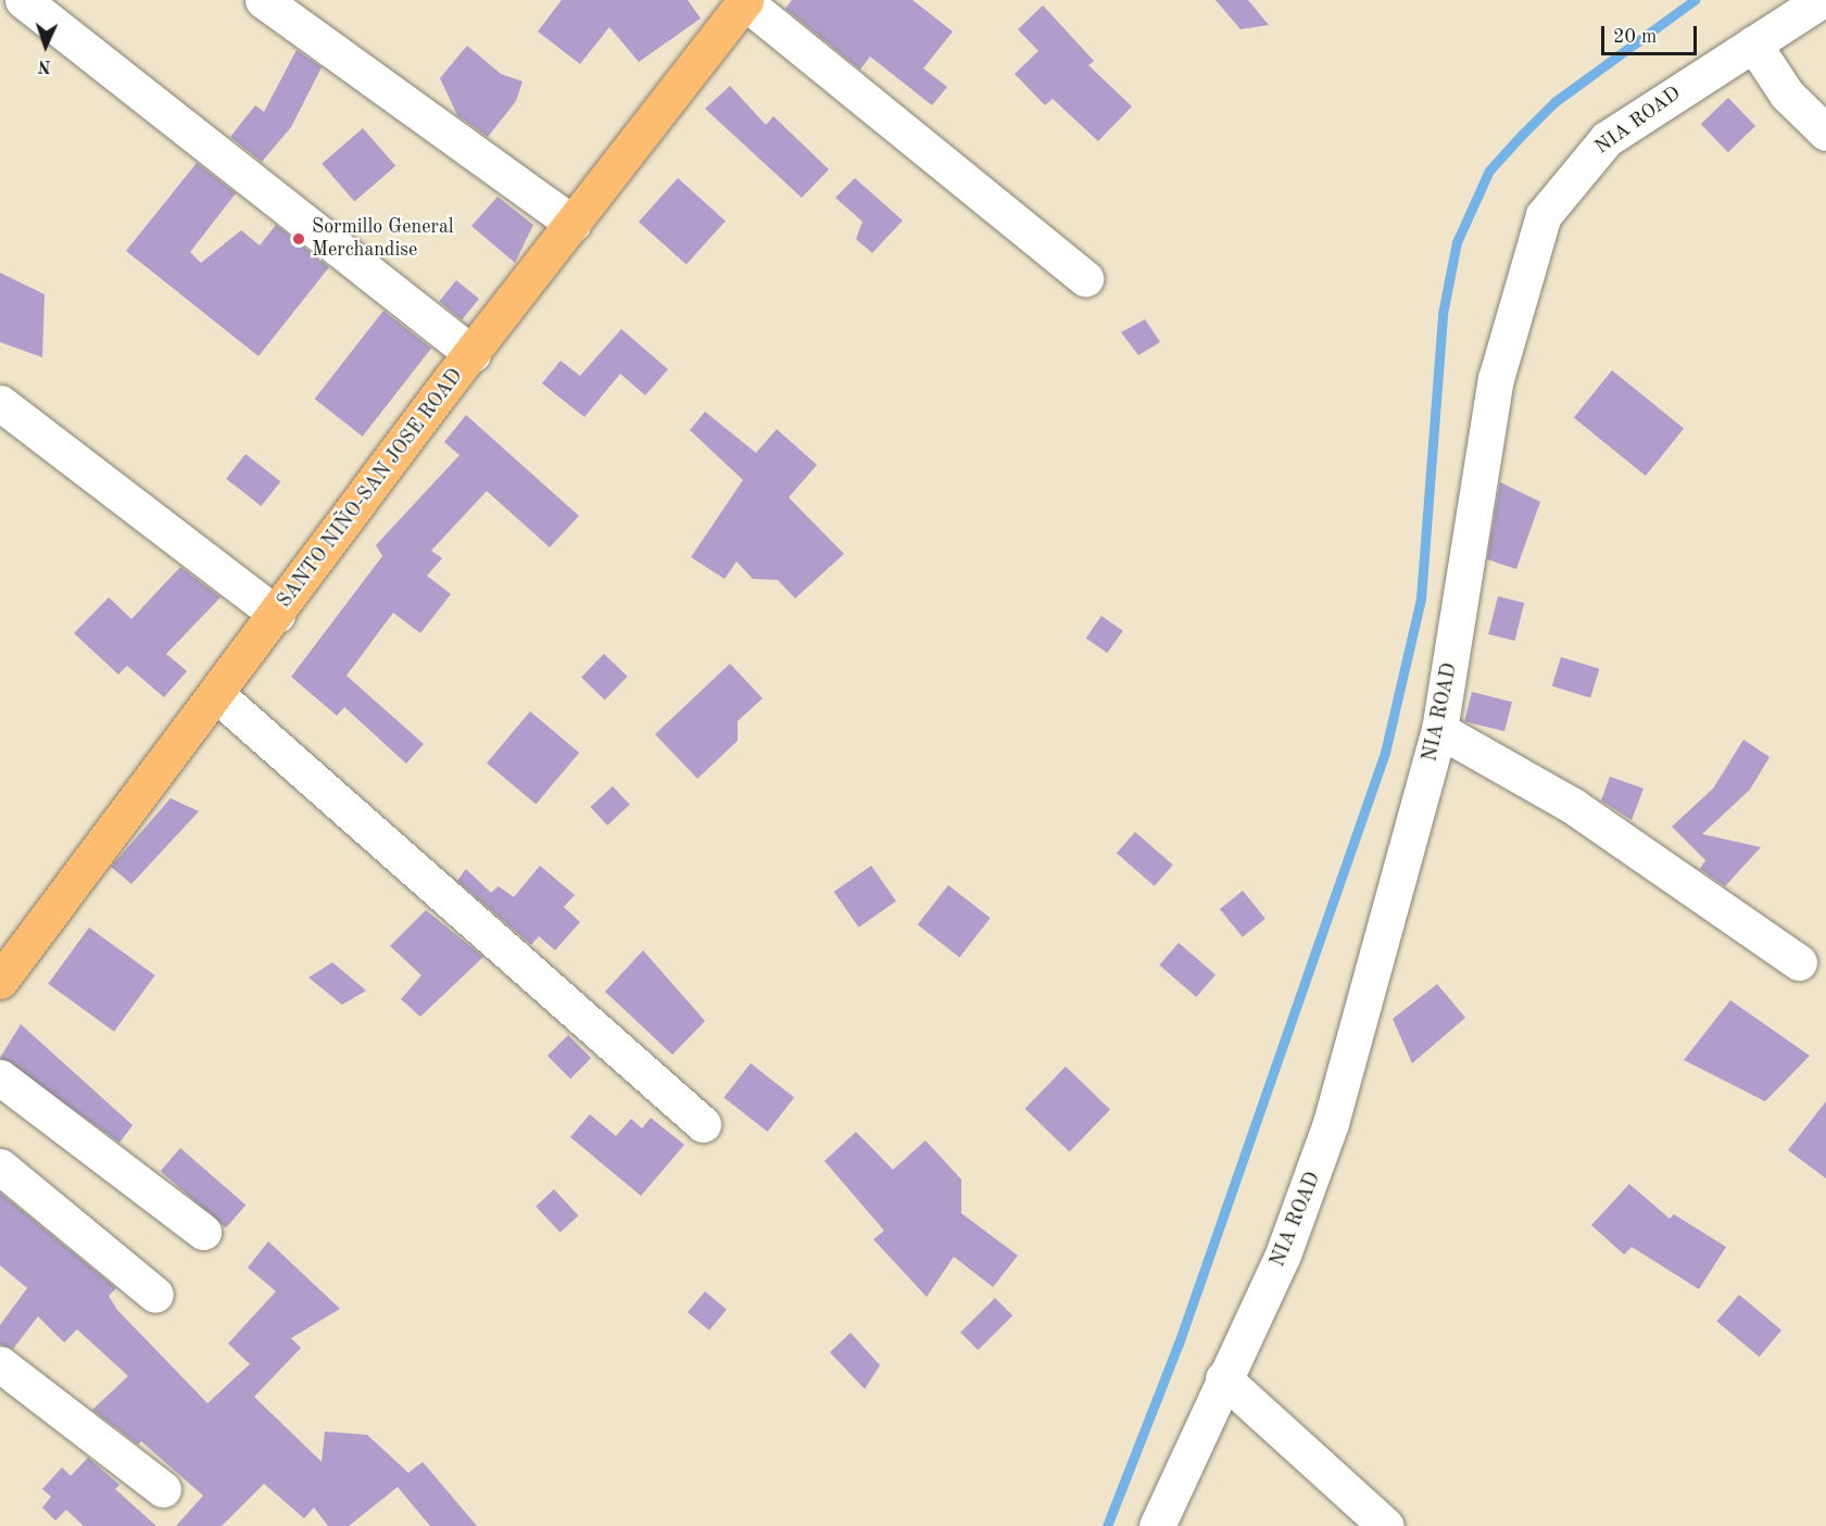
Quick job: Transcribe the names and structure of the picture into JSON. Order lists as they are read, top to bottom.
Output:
{
  "streets": {
    "main road": ["SANTO NIÑO-SAN JOSE ROAD"],
    "street": ["NIA ROAD"]
  },
  "places": ["Sormillo General Merchandise"],
  "scale_bar": "20 m",
  "north": "bottom"
}
